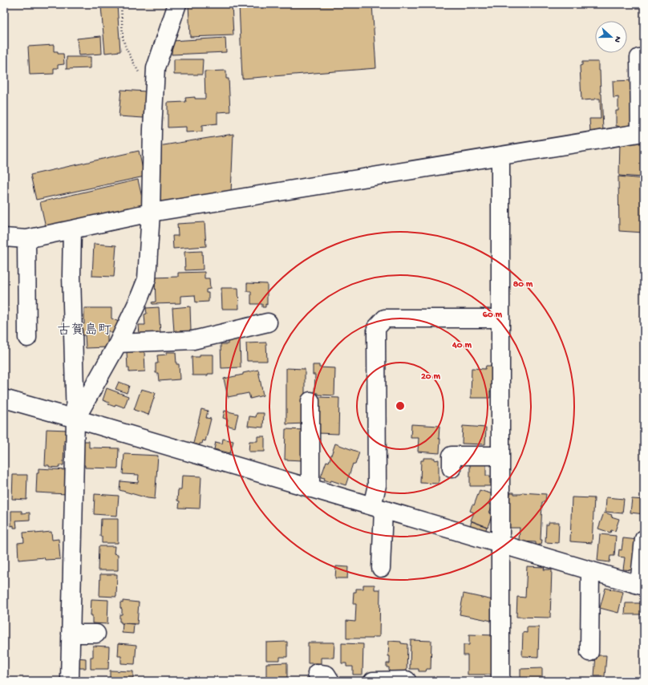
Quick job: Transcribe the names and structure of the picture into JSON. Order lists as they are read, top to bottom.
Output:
{
  "districts": ["古賀島町"],
  "north": "right",
  "rings": [
    "80 m",
    "60 m",
    "40 m",
    "20 m"
  ]
}
